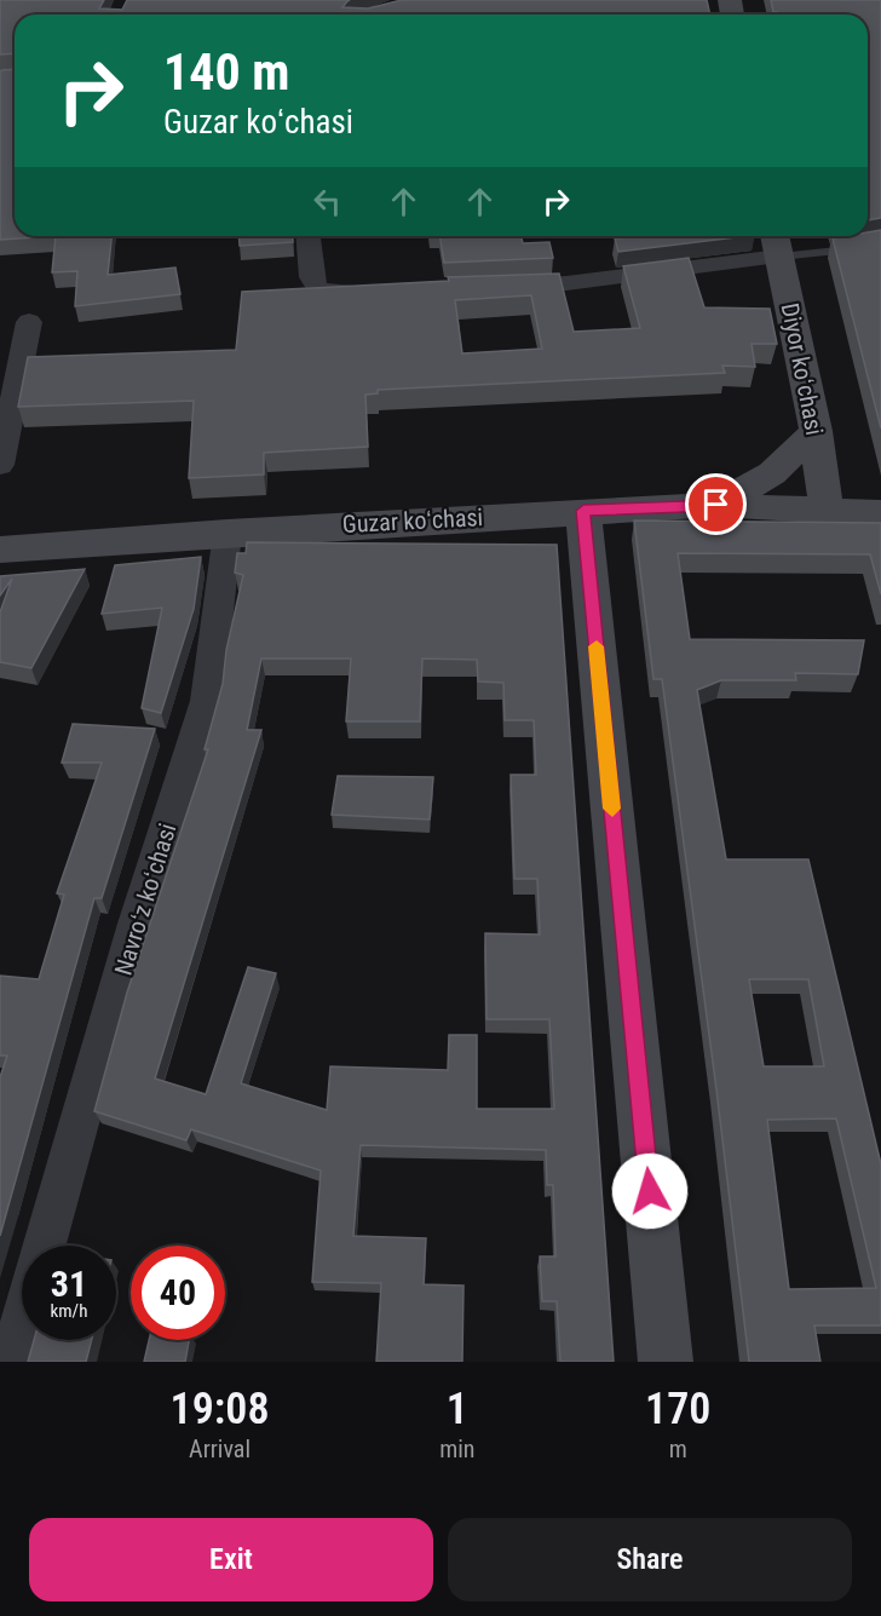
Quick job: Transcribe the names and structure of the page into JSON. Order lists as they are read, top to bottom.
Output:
{
  "streets": {
    "street": ["Diyor koʻchasi", "Guzar koʻchasi", "Navroʻz koʻchasi"]
  },
  "crossings": [
    ["Diyor koʻchasi", "Guzar koʻchasi"],
    ["Guzar koʻchasi", "Navroʻz koʻchasi"]
  ],
  "page": {
    "turn": ["140 m", "Guzar koʻchasi"],
    "speed": "31 km/h",
    "limit": "40",
    "eta": [
      "19:08",
      "Arrival",
      "1",
      "min",
      "170",
      "m"
    ],
    "buttons": ["Exit", "Share"]
  }
}
